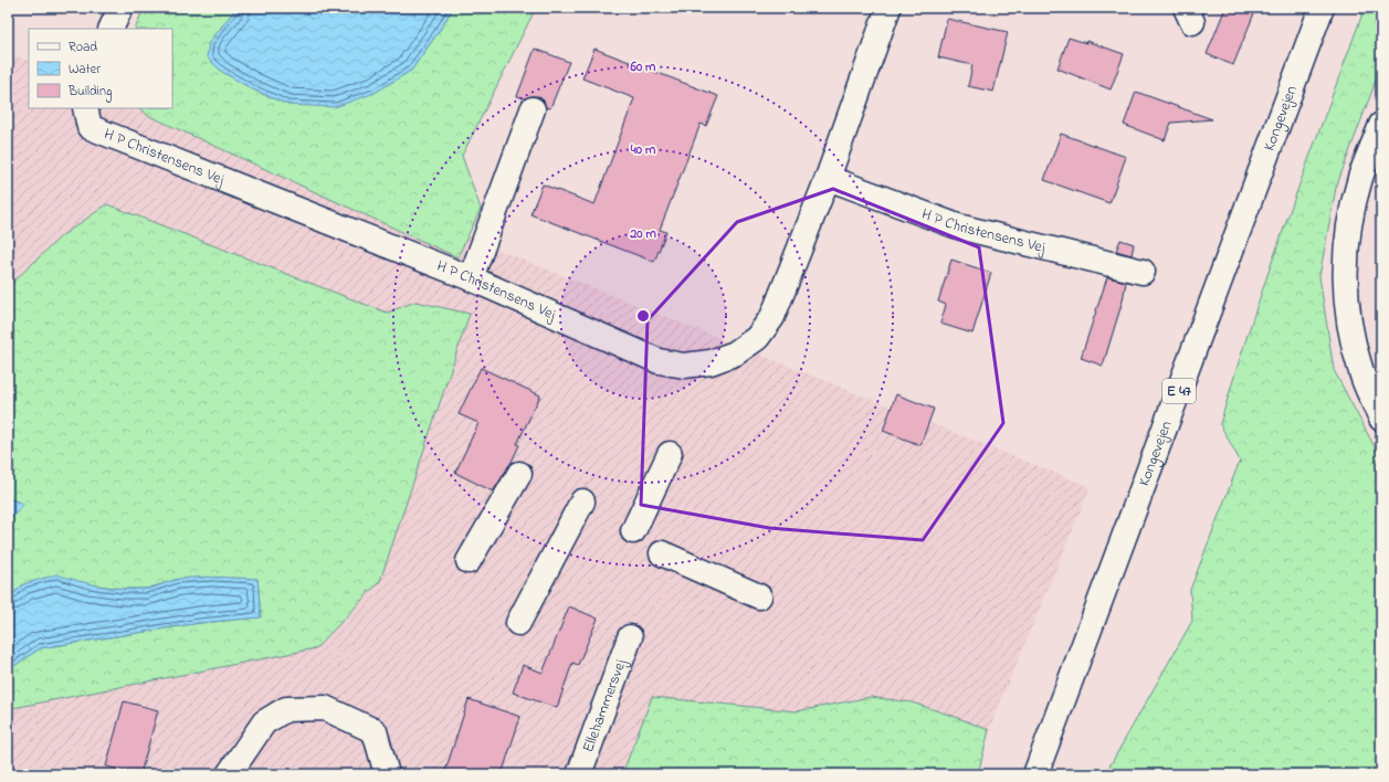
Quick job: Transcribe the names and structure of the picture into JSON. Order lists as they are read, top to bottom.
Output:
{
  "streets": {
    "street": [
      "Kongevejen",
      "H P Christensens Vej",
      "E 47",
      "Ellehammersvej"
    ]
  },
  "legend": ["Road", "Water", "Building"],
  "rings": ["60 m", "40 m", "20 m"]
}
